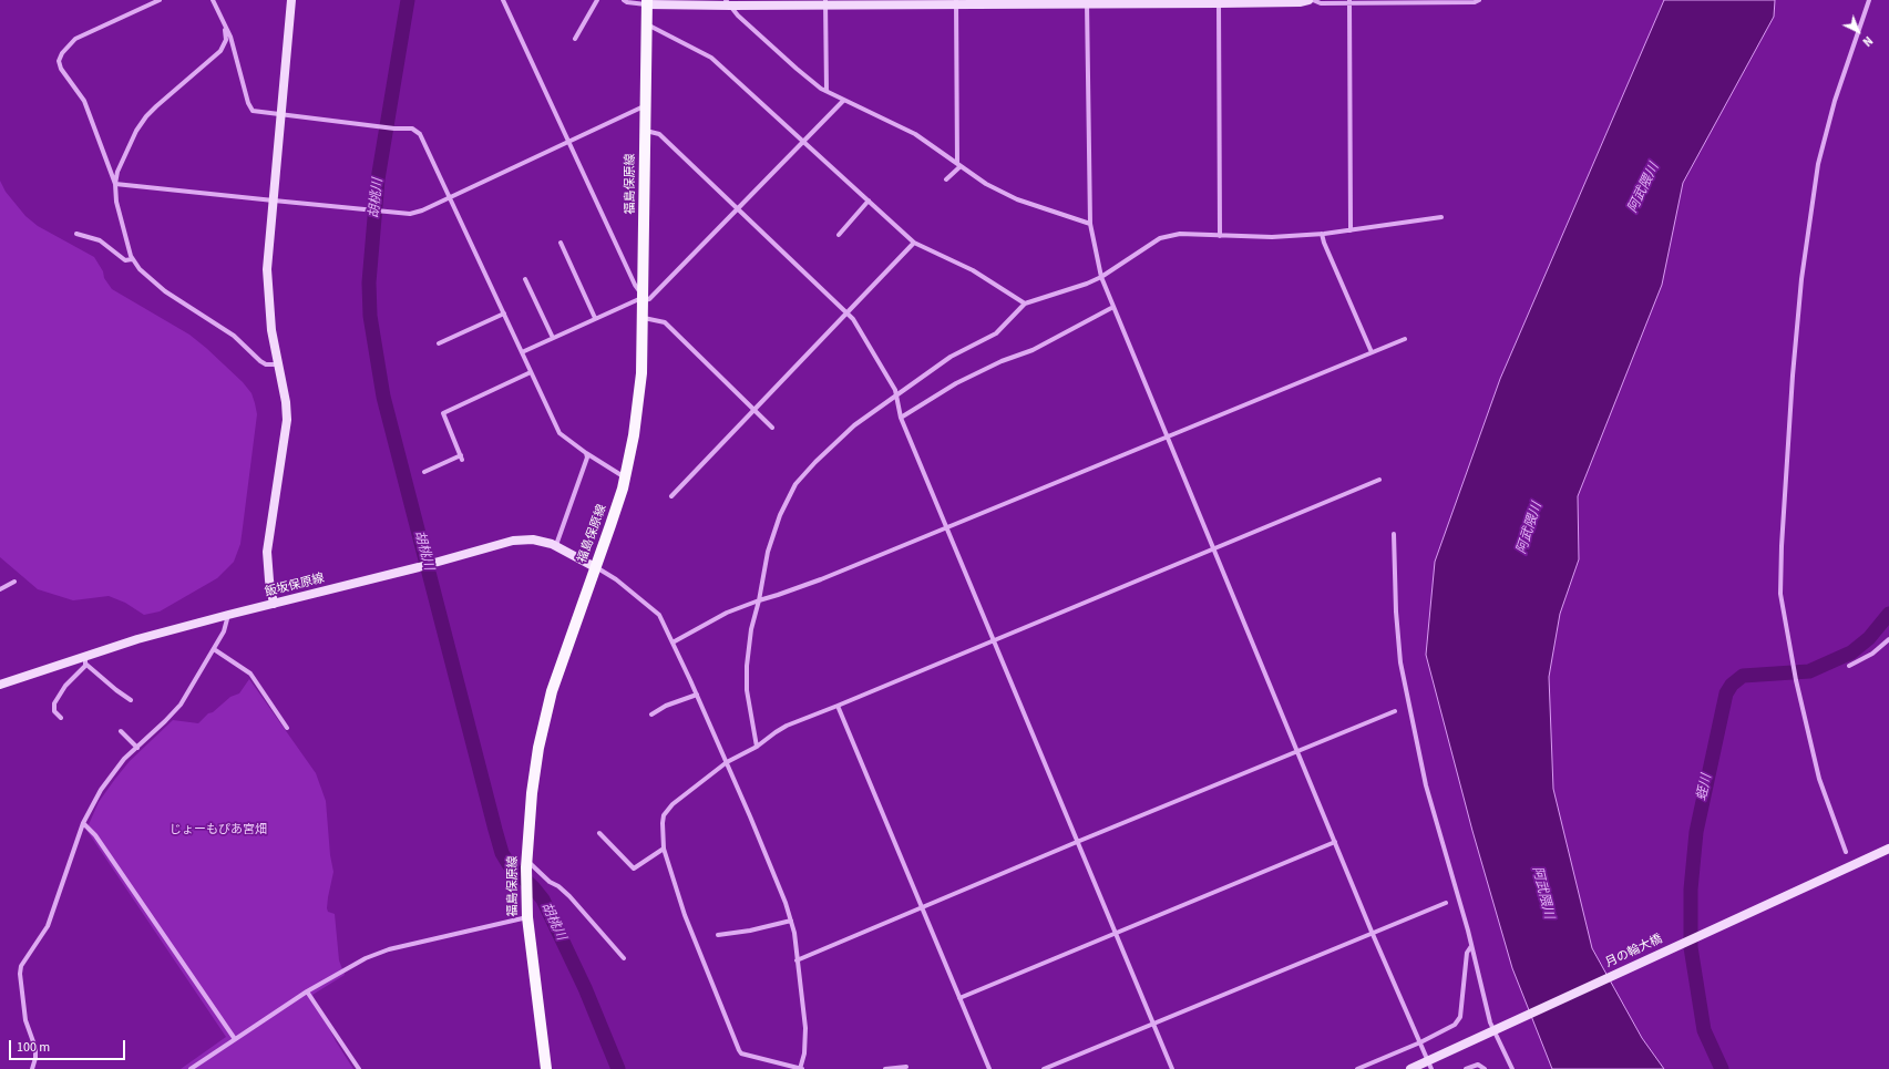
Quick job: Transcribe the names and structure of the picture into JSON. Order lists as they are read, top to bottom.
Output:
{
  "streets": {
    "main road": ["福島保原線"],
    "street": ["飯坂保原線", "月の輪大橋"]
  },
  "crossings": [
    ["福島保原線", "飯坂保原線"]
  ],
  "water": ["阿武隈川", "胡桃川", "蛭川"],
  "parks": ["じょーもぴあ宮畑"],
  "scale_bar": "100 m",
  "north": "bottom right"
}
